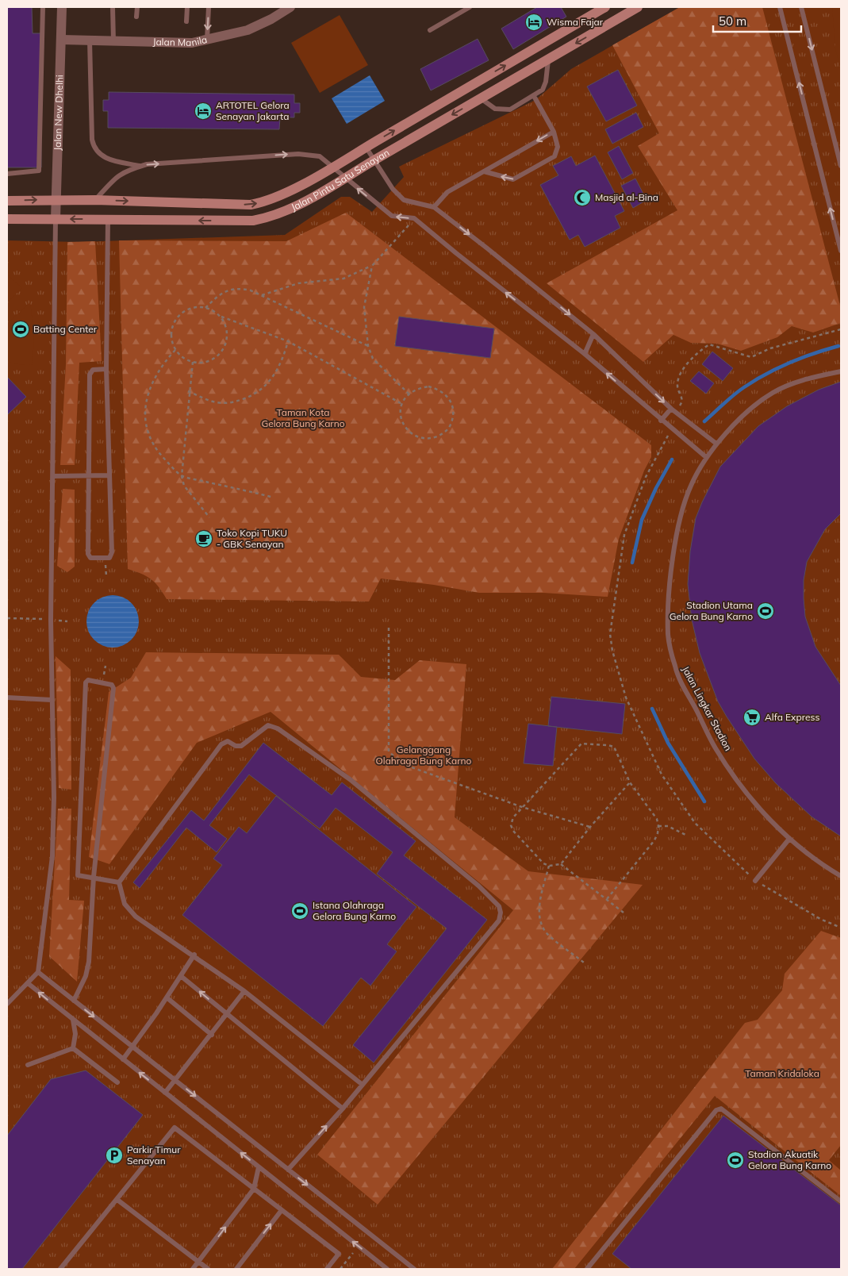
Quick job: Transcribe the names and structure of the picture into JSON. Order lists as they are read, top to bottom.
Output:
{
  "streets": {
    "main road": ["Jalan Pintu Satu Senayan"],
    "street": ["Jalan Manila", "Jalan New Dhelhi"],
    "lane": ["Jalan Lingkar Stadion"]
  },
  "crossings": [
    ["Jalan Manila", "Jalan New Dhelhi"],
    ["Jalan New Dhelhi", "Jalan Pintu Satu Senayan"]
  ],
  "parks": ["Taman Kota Gelora Bung Karno", "Gelanggang Olahraga Bung Karno", "Taman Kridaloka"],
  "places": {
    "hotel": ["Wisma Fajar", "ARTOTEL Gelora Senayan Jakarta"],
    "mosque": ["Masjid al-Bina"],
    "sports": [
      "Batting Center",
      "Stadion Utama Gelora Bung Karno",
      "Istana Olahraga Gelora Bung Karno",
      "Stadion Akuatik Gelora Bung Karno"
    ],
    "cafe": ["Toko Kopi TUKU - GBK Senayan"],
    "supermarket": ["Alfa Express"],
    "parking": ["Parkir Timur Senayan"]
  },
  "scale_bar": "50 m"
}
